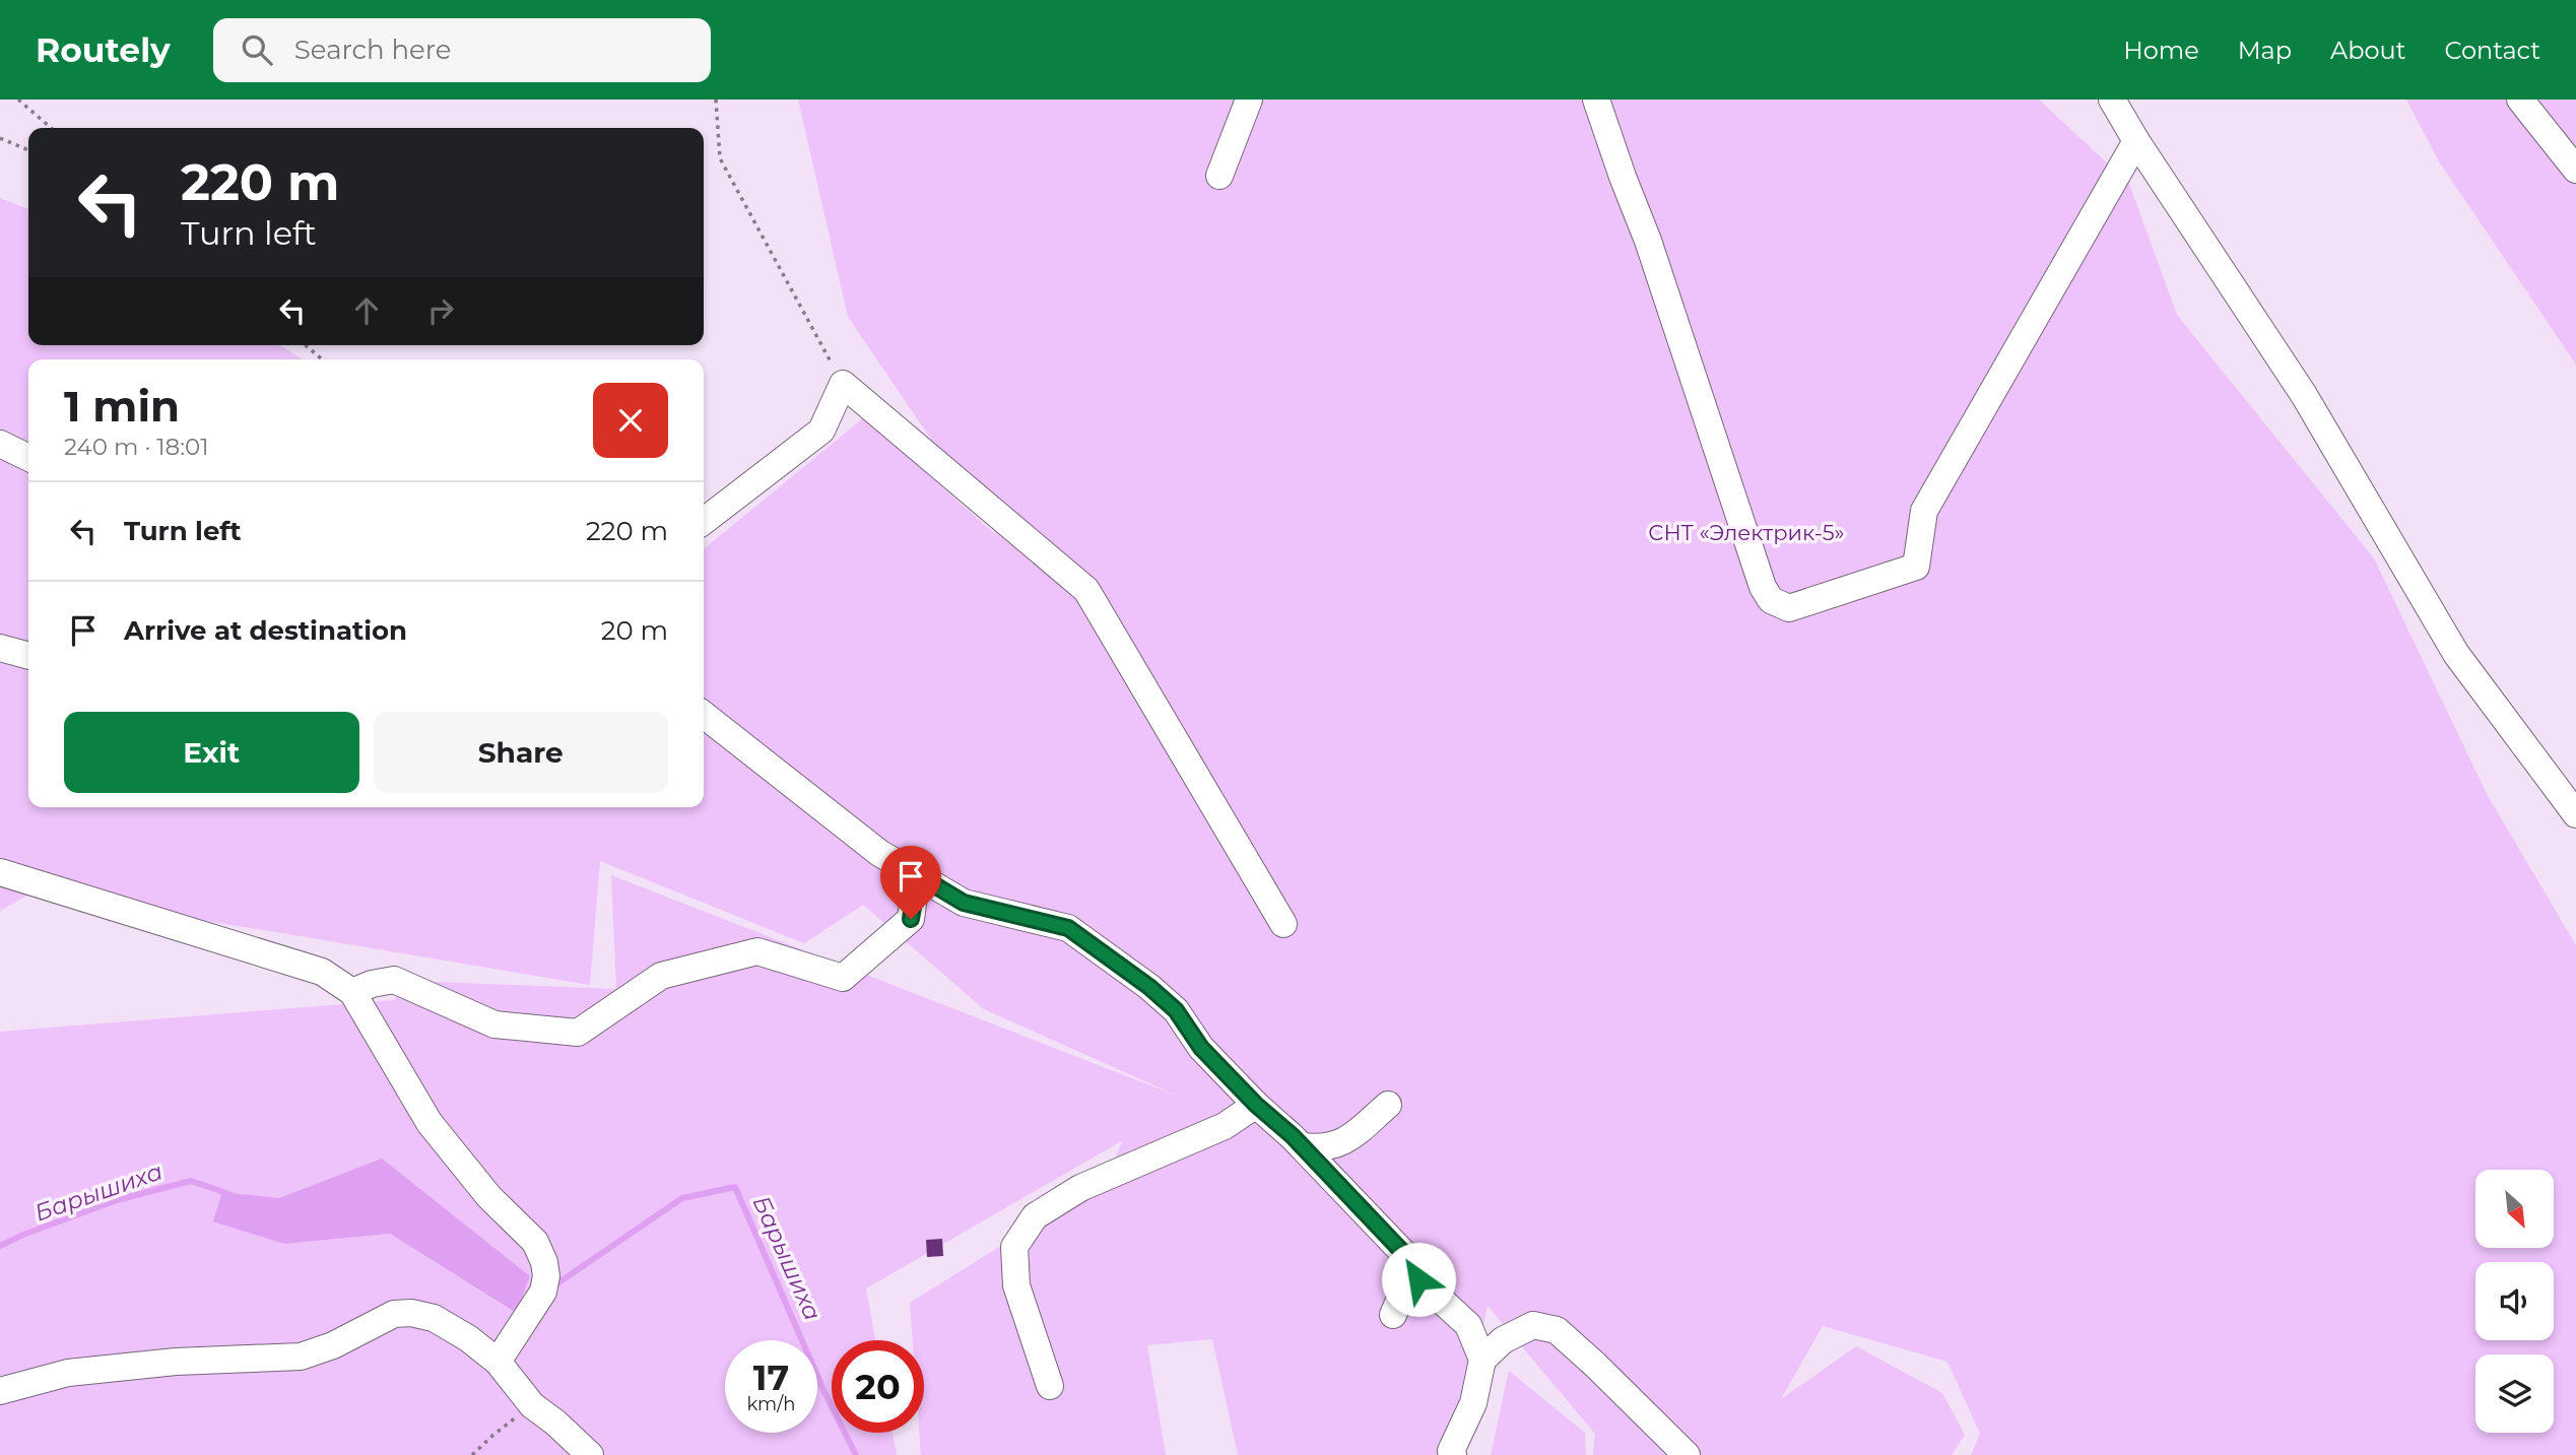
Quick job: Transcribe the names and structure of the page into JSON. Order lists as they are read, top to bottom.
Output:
{
  "water": ["Барышиха"],
  "parks": ["СНТ «Электрик-5»"],
  "north": "bottom right",
  "page": {
    "header": "Routely",
    "search": "Search here",
    "nav": [
      "Home",
      "Map",
      "About",
      "Contact"
    ],
    "turn": ["220 m", "Turn left"],
    "heading": ["1 min", "240 m · 18:01"],
    "list": [
      {
        "name": "Turn left",
        "value": "220 m"
      },
      {
        "name": "Arrive at destination",
        "value": "20 m"
      }
    ],
    "buttons": ["Exit", "Share"],
    "speed": "17 km/h",
    "limit": "20"
  }
}
